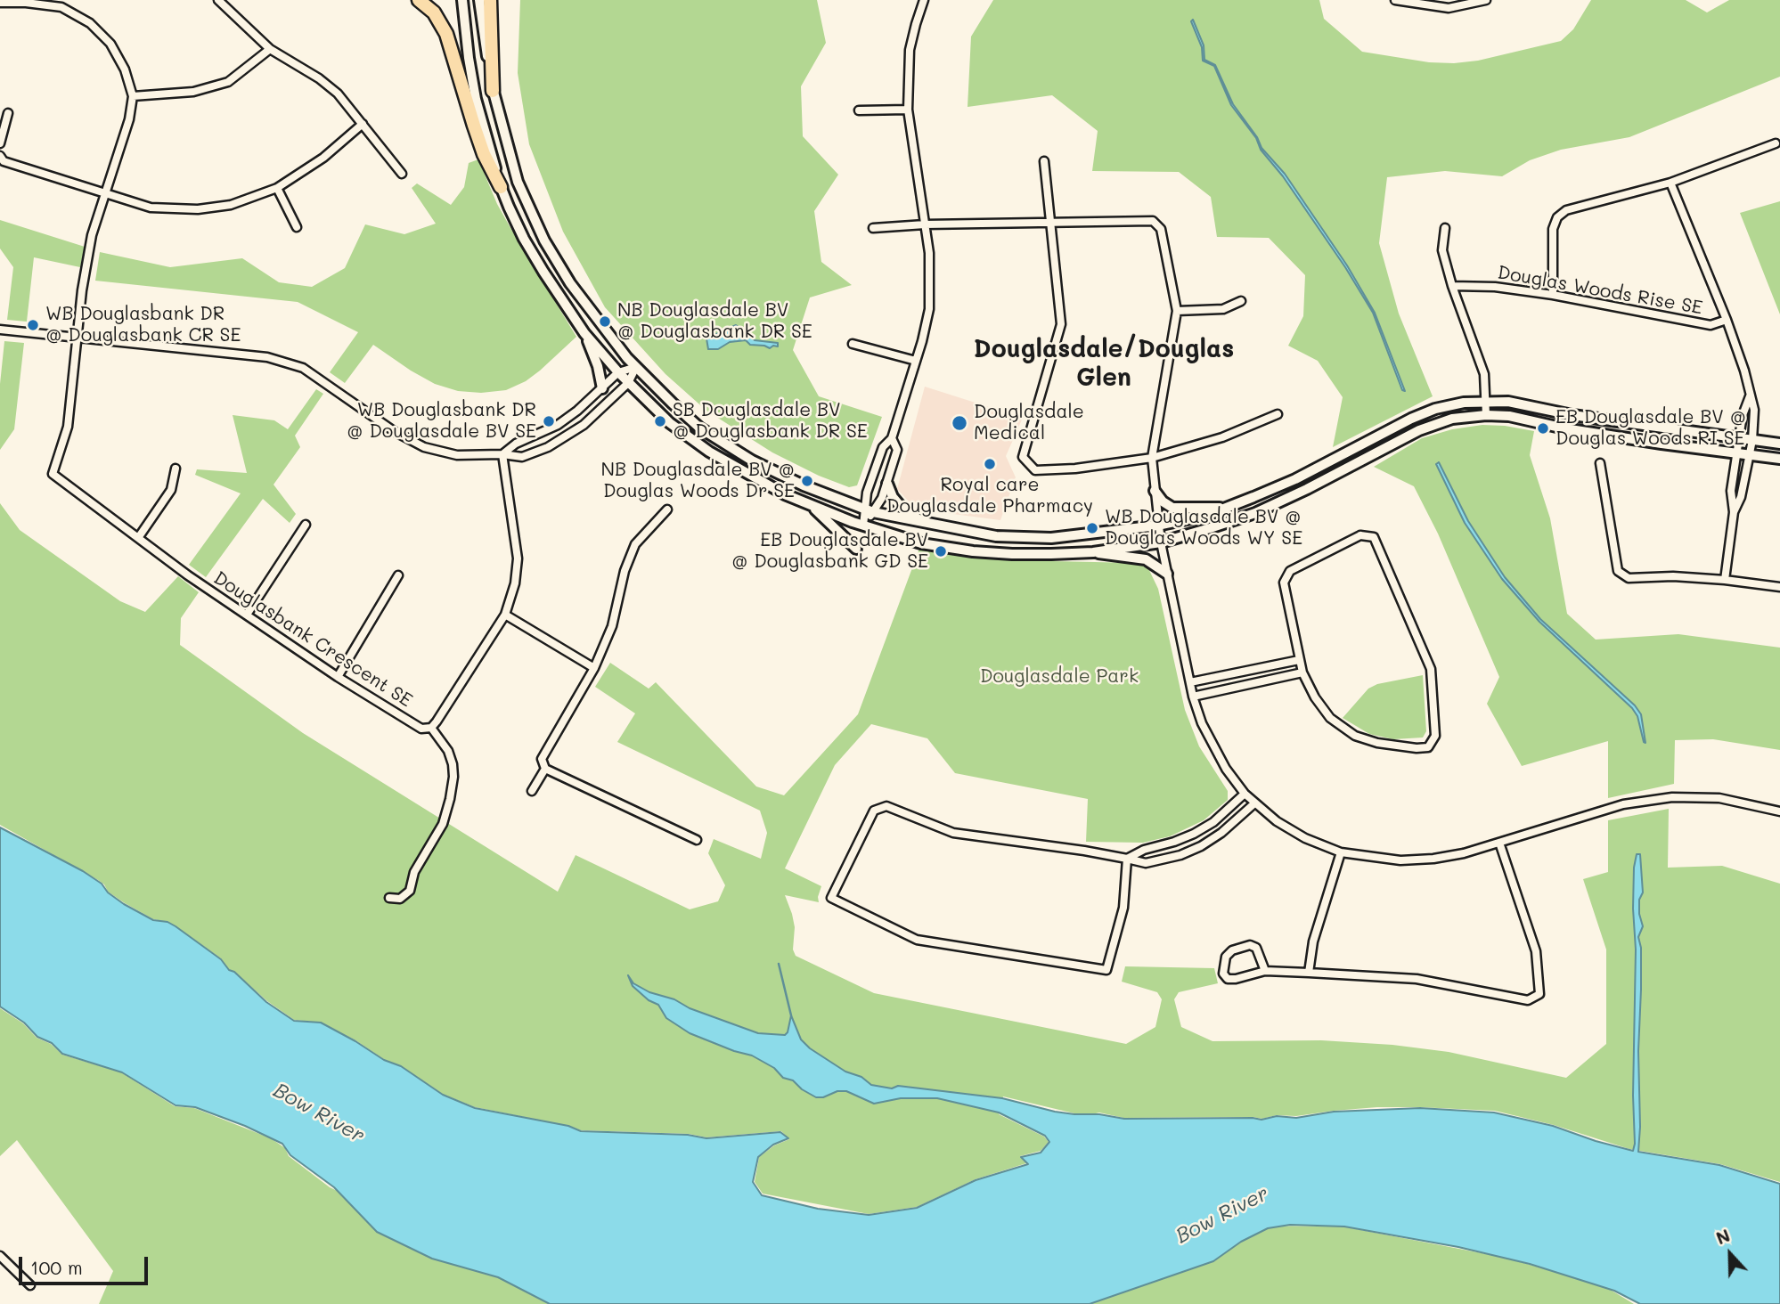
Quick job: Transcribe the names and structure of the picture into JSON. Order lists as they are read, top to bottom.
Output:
{
  "streets": {
    "street": ["Douglas Woods Rise SE", "Douglasbank Crescent SE"]
  },
  "districts": ["Douglasdale/Douglas Glen"],
  "water": ["Bow River"],
  "parks": ["Douglasdale Park"],
  "places": [
    "NB Douglasdale BV @ Douglasbank DR SE",
    "WB Douglasbank DR @ Douglasbank CR SE",
    "WB Douglasbank DR @ Douglasdale BV SE",
    "SB Douglasdale BV @ Douglasbank DR SE",
    "Douglasdale Medical",
    "EB Douglasdale BV @ Douglas Woods RI SE",
    "Royal care Douglasdale Pharmacy",
    "NB Douglasdale BV @ Douglas Woods Dr SE",
    "WB Douglasdale BV @ Douglas Woods WY SE",
    "EB Douglasdale BV @ Douglasbank GD SE"
  ],
  "scale_bar": "100 m",
  "north": "top"
}
